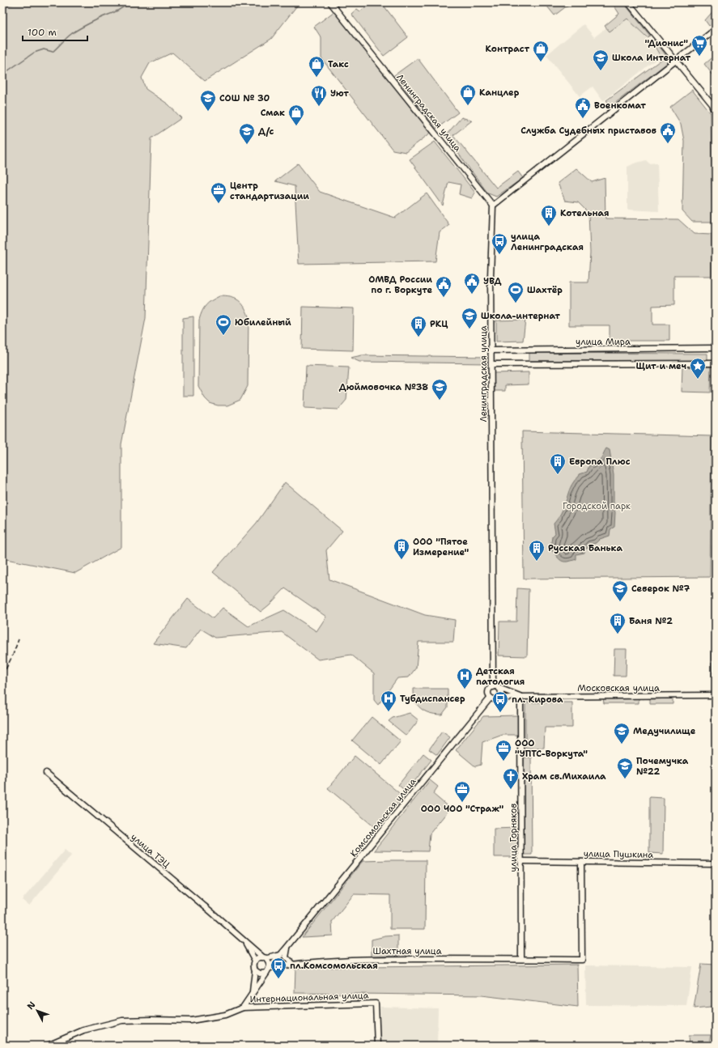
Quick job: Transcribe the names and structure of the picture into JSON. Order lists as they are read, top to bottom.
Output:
{
  "streets": {
    "street": [
      "Ленинградская улица",
      "улица Мира",
      "Московская улица",
      "Комсомольская улица",
      "улица Горняков",
      "улица ТЭЦ",
      "улица Пушкина",
      "Шахтная улица",
      "Интернациональная улица"
    ]
  },
  "crossings": [
    ["Ленинградская улица", "улица Мира"],
    ["Ленинградская улица", "Московская улица"],
    ["Ленинградская улица", "Комсомольская улица"],
    ["Московская улица", "Комсомольская улица"],
    ["Московская улица", "улица Горняков"],
    ["Комсомольская улица", "улица ТЭЦ"],
    ["Комсомольская улица", "Шахтная улица"],
    ["улица Горняков", "улица Пушкина"],
    ["улица Горняков", "Шахтная улица"],
    ["улица ТЭЦ", "Шахтная улица"],
    ["улица Пушкина", "Шахтная улица"]
  ],
  "parks": ["Городской парк"],
  "places": {
    "supermarket": ["\"Дионис\""],
    "shop": [
      "Контраст",
      "Такс",
      "Канцлер",
      "Смак"
    ],
    "school or university": [
      "Школа Интернат",
      "СОШ № 30",
      "Д/с",
      "Школа-интернат",
      "Дюймовочка №38",
      "Северок №7",
      "Медучилище",
      "Почемучка №22"
    ],
    "restaurant": ["Уют"],
    "public building": [
      "Военкомат",
      "Служба Судебных приставов",
      "УВД",
      "ОМВД России по г. Воркуте"
    ],
    "office": ["Центр стандартизации", "ООО \"УПТС-Воркута\"", "ООО ЧОО \"Страж\""],
    "building": [
      "Котельная",
      "РКЦ",
      "Европа Плюс",
      "ООО \"Пятое Измерение\"",
      "Русская Банька",
      "Баня №2"
    ],
    "bus stop": ["улица Ленинградская", "пл. Кирова", "пл.Комсомольская"],
    "sports": ["Шахтёр", "Юбилейный"],
    "place": ["Щит и меч"],
    "hospital": ["Детская патология", "Тубдиспансер"],
    "church": ["Храм св.Михаила"]
  },
  "scale_bar": "100 m",
  "north": "top left"
}
